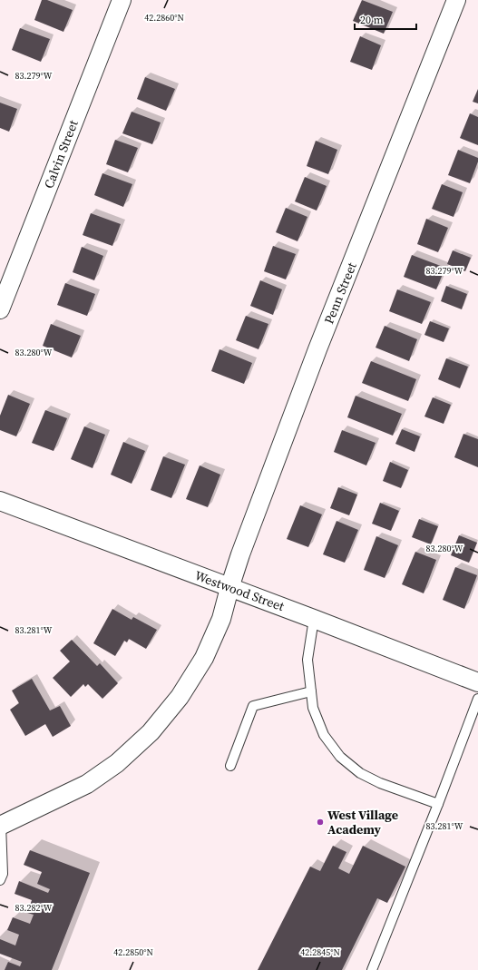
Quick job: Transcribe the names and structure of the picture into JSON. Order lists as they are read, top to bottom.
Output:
{
  "streets": {
    "street": ["Calvin Street", "Penn Street", "Westwood Street"]
  },
  "crossings": [
    ["Penn Street", "Westwood Street"]
  ],
  "places": ["West Village Academy"],
  "scale_bar": "20 m",
  "coordinates": [
    "42.2860°N",
    "83.279°W",
    "83.280°W",
    "83.281°W",
    "83.282°W",
    "42.2850°N",
    "42.2845°N"
  ]
}
